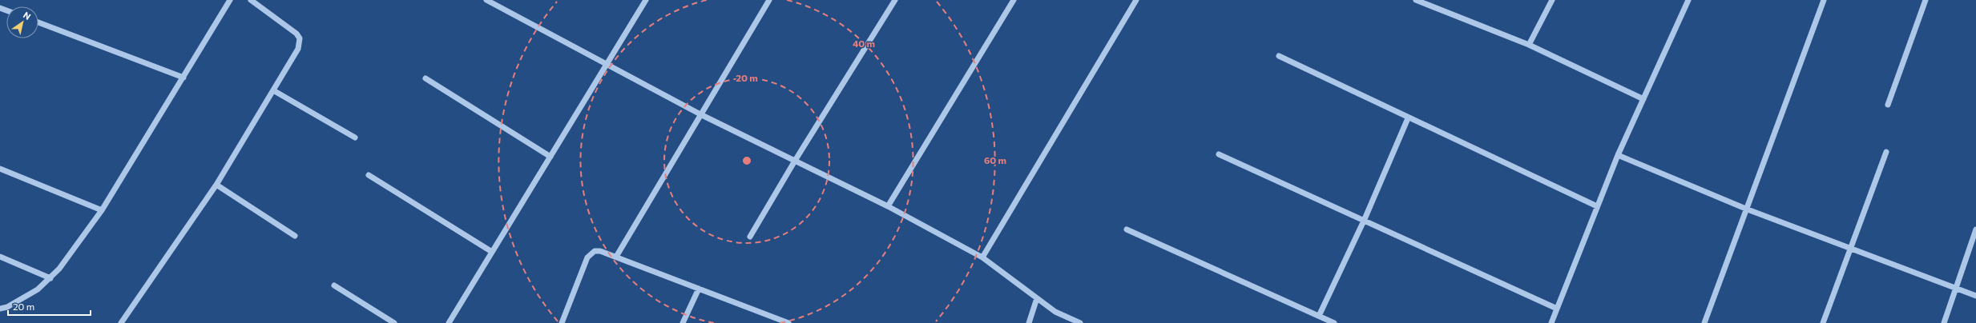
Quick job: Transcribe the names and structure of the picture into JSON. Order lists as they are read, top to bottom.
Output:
{
  "scale_bar": "20 m",
  "north": "top right",
  "rings": ["40 m", "20 m", "60 m"]
}
